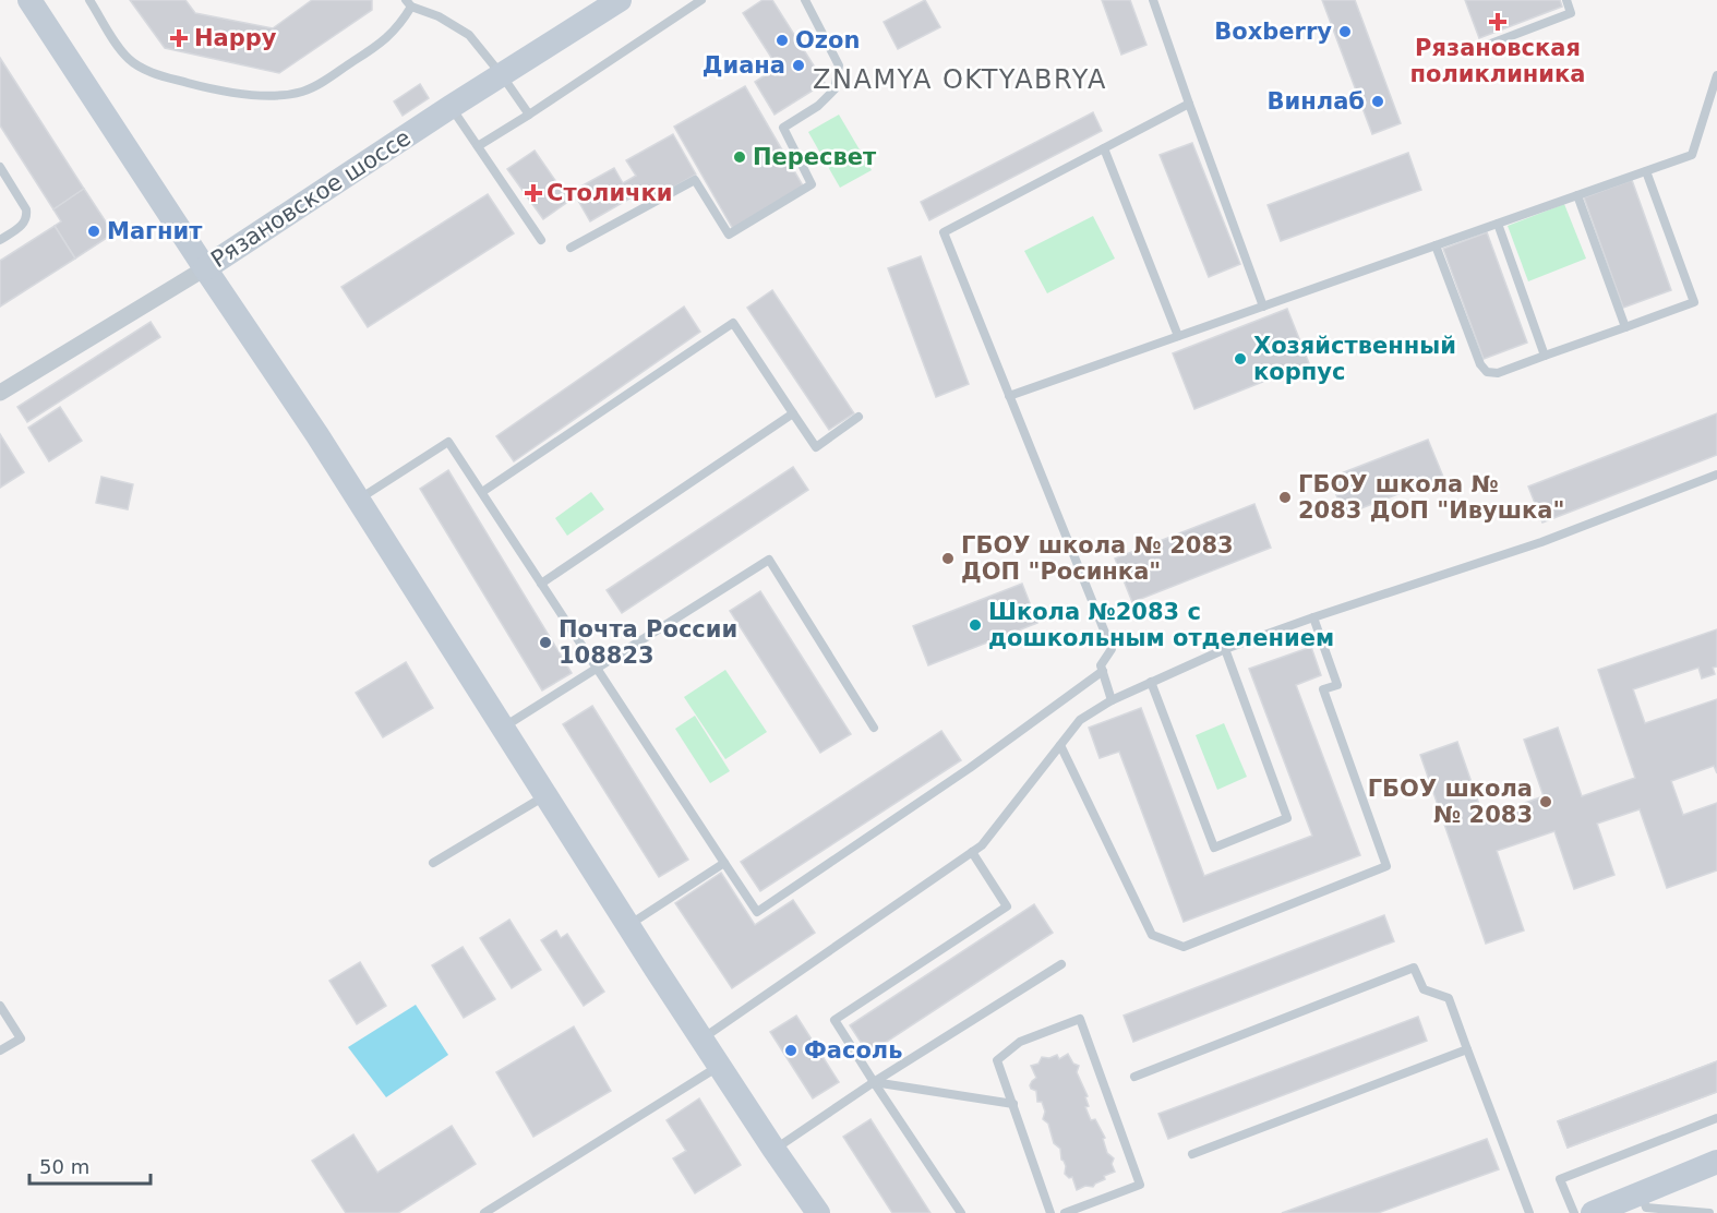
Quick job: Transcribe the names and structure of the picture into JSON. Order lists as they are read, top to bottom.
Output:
{
  "streets": {
    "street": ["Рязановское шоссе"]
  },
  "districts": ["ZNAMYA OKTYABRYA"],
  "places": {
    "health": ["Рязановская поликлиника", "Happy", "Столички"],
    "other": [
      "Boxberry",
      "Ozon",
      "Диана",
      "Винлаб",
      "Пересвет",
      "Магнит",
      "Хозяйственный корпус",
      "ГБОУ школа № 2083 ДОП \"Ивушка\"",
      "ГБОУ школа № 2083 ДОП \"Росинка\"",
      "Школа №2083 с дошкольным отделением",
      "Почта России 108823",
      "ГБОУ школа № 2083",
      "Фасоль"
    ]
  },
  "scale_bar": "50 m"
}
